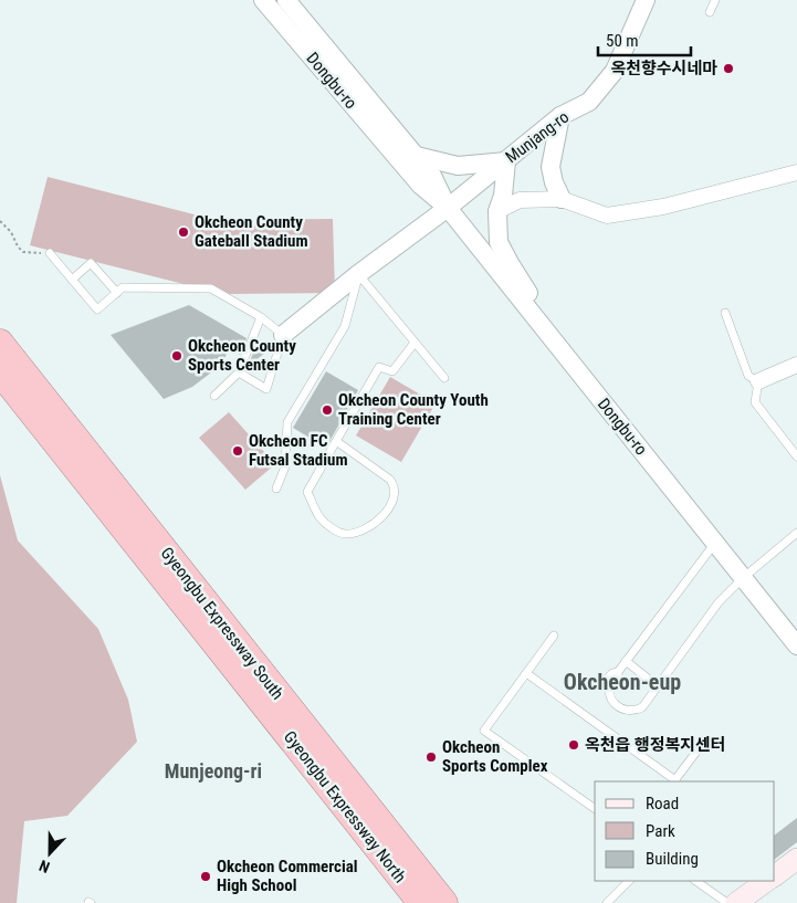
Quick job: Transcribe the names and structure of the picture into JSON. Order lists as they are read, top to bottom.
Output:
{
  "streets": {
    "highway": ["Gyeongbu Expressway South", "Gyeongbu Expressway North"],
    "street": ["Dongbu-ro", "Munjang-ro"]
  },
  "crossings": [
    ["Dongbu-ro", "Munjang-ro"]
  ],
  "districts": ["Okcheon-eup", "Munjeong-ri"],
  "places": [
    "옥천향수시네마",
    "Okcheon County Gateball Stadium",
    "Okcheon County Sports Center",
    "Okcheon County Youth Training Center",
    "Okcheon FC Futsal Stadium",
    "옥천읍 행정복지센터",
    "Okcheon Sports Complex",
    "Okcheon Commercial High School"
  ],
  "legend": ["Road", "Park", "Building"],
  "scale_bar": "50 m",
  "north": "bottom"
}
